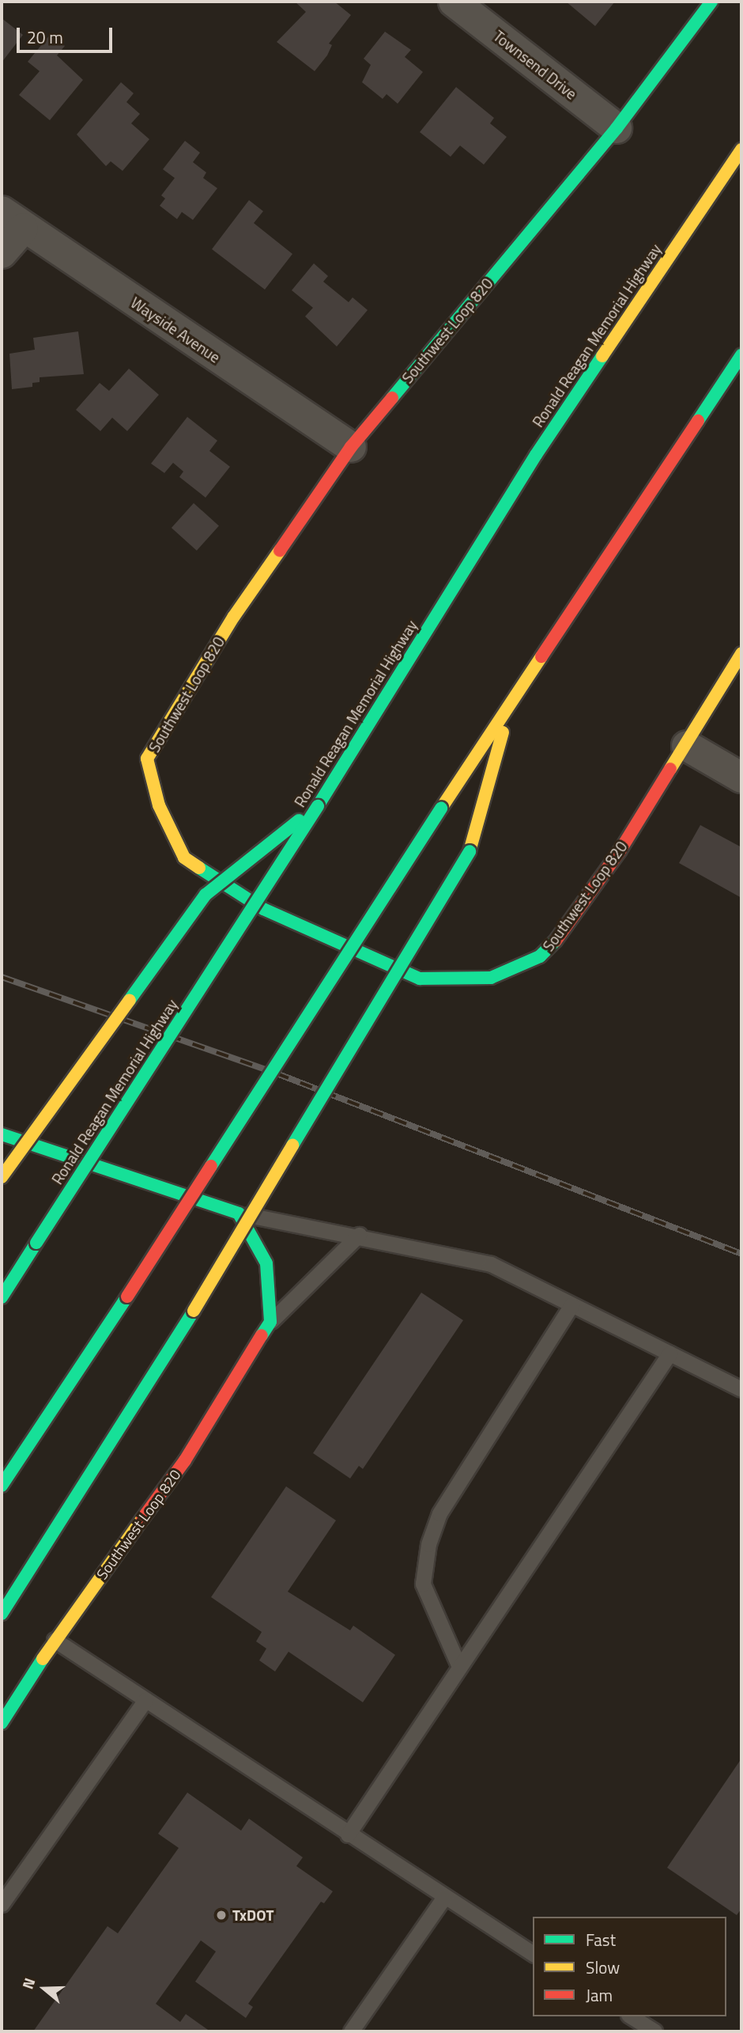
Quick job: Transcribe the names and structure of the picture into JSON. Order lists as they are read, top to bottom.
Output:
{
  "streets": {
    "main road": ["Southwest Loop 820", "Ronald Reagan Memorial Highway"],
    "street": ["Townsend Drive", "Wayside Avenue"]
  },
  "crossings": [
    ["Townsend Drive", "Southwest Loop 820"],
    ["Wayside Avenue", "Southwest Loop 820"]
  ],
  "places": ["TxDOT"],
  "legend": ["Fast", "Slow", "Jam"],
  "scale_bar": "20 m",
  "north": "left"
}
